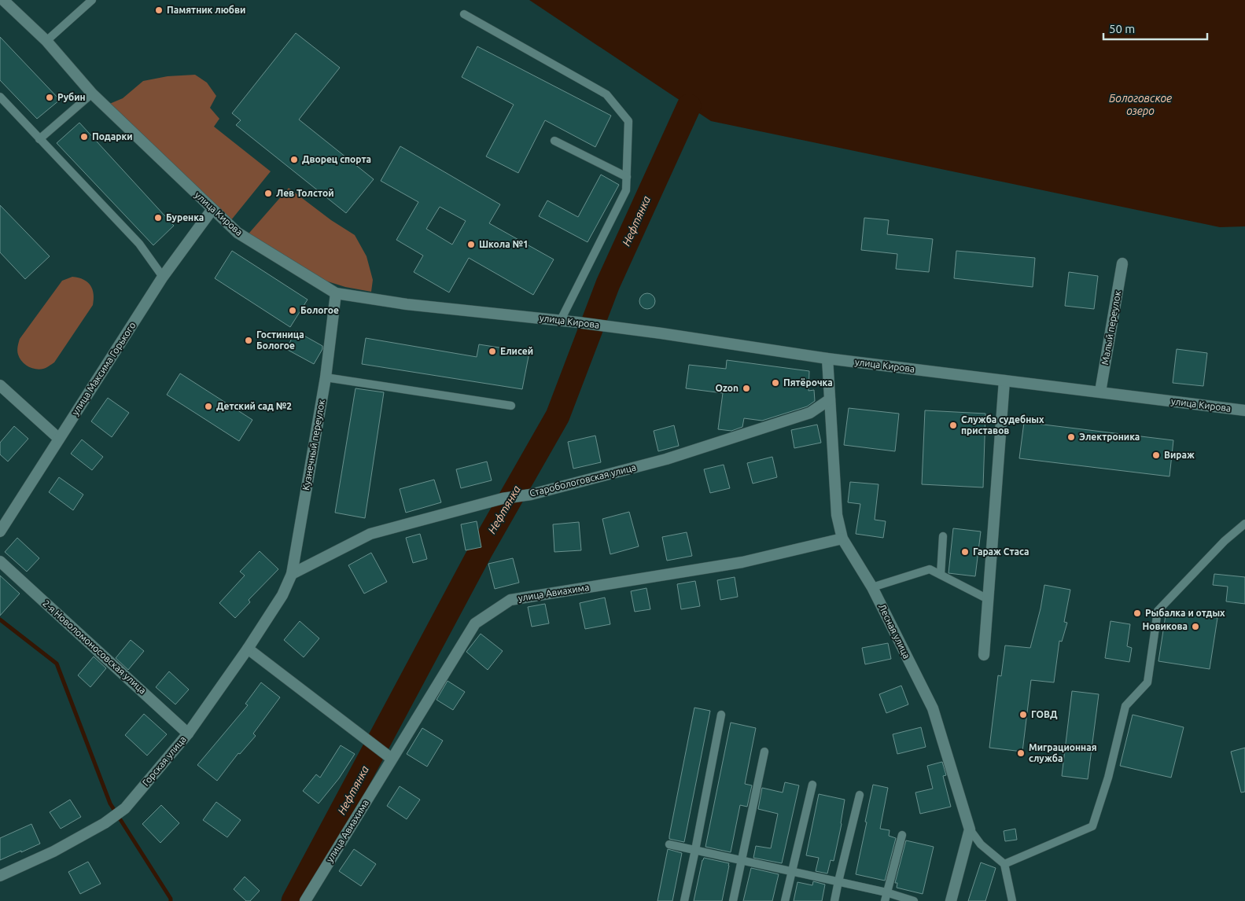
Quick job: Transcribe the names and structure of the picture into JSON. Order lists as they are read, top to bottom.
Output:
{
  "streets": {
    "street": [
      "улица Кирова",
      "Малый переулок",
      "улица Максима Горького",
      "Кузнечный переулок",
      "Старобологовская улица",
      "улица Авиахима",
      "Лесная улица",
      "2-я Новоломоносовская улица",
      "Горская улица"
    ]
  },
  "crossings": [
    ["улица Кирова", "Малый переулок"],
    ["улица Кирова", "улица Максима Горького"],
    ["улица Кирова", "Кузнечный переулок"],
    ["улица Кирова", "Лесная улица"],
    ["Кузнечный переулок", "Старобологовская улица"],
    ["Кузнечный переулок", "Горская улица"],
    ["Старобологовская улица", "Лесная улица"],
    ["улица Авиахима", "Лесная улица"],
    ["2-я Новоломоносовская улица", "Горская улица"]
  ],
  "water": ["Бологовское озеро", "Нефтянка"],
  "places": [
    "Памятник любви",
    "Рубин",
    "Подарки",
    "Дворец спорта",
    "Лев Толстой",
    "Буренка",
    "Школа №1",
    "Бологое",
    "Гостиница Бологое",
    "Елисей",
    "Пятёрочка",
    "Ozon",
    "Детский сад №2",
    "Служба судебных приставов",
    "Электроника",
    "Вираж",
    "Гараж Стаса",
    "Рыбалка и отдых",
    "Новикова",
    "ГОВД",
    "Миграционная служба"
  ],
  "scale_bar": "50 m"
}
